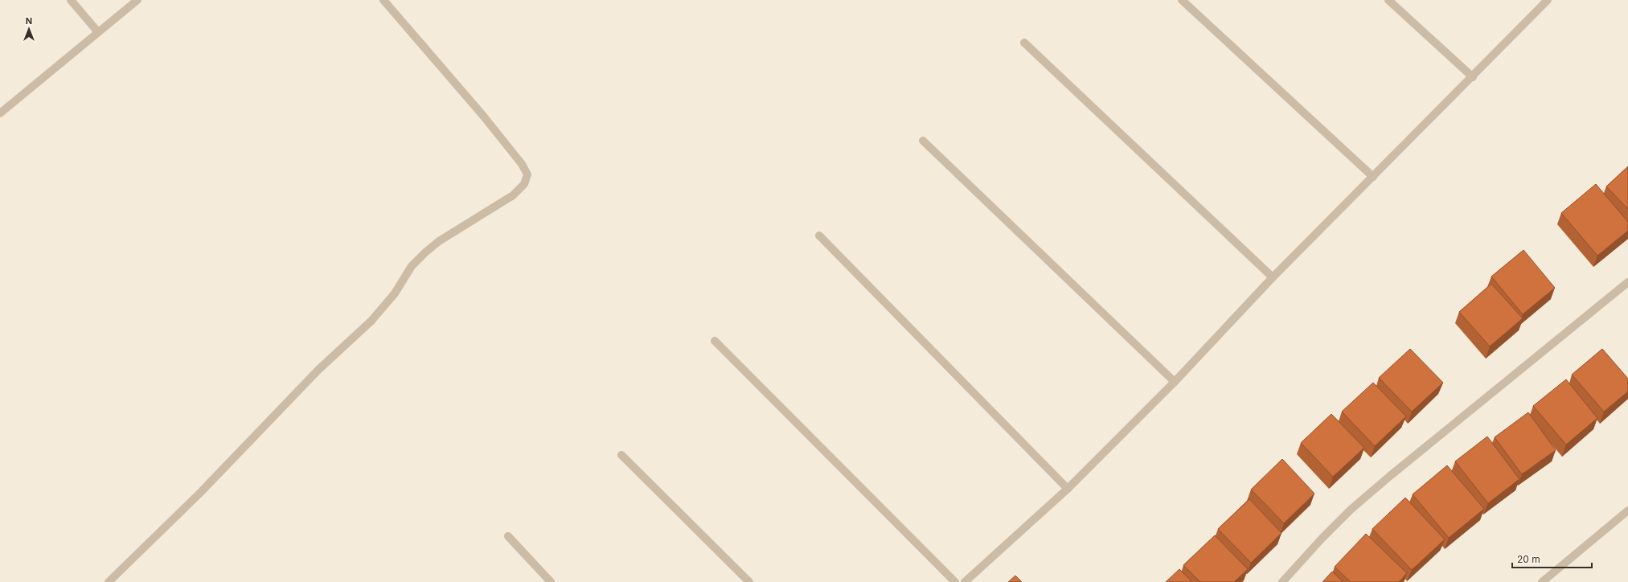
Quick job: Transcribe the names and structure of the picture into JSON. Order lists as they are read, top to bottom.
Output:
{
  "scale_bar": "20 m",
  "north": "top"
}
